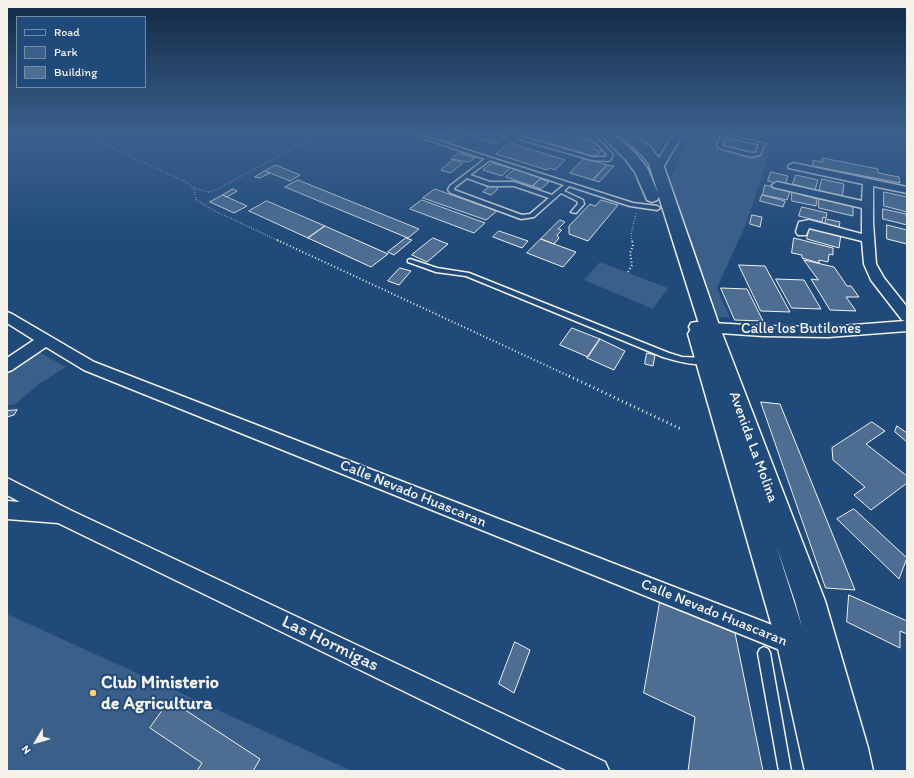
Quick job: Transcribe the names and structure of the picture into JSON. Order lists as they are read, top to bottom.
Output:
{
  "streets": {
    "main road": ["Avenida La Molina"],
    "street": ["Calle los Butilones", "Calle Nevado Huascaran", "Las Hormigas"]
  },
  "crossings": [
    ["Calle los Butilones", "Avenida La Molina"],
    ["Avenida La Molina", "Calle Nevado Huascaran"]
  ],
  "places": ["Club Ministerio de Agricultura"],
  "legend": ["Road", "Park", "Building"],
  "north": "bottom left"
}
